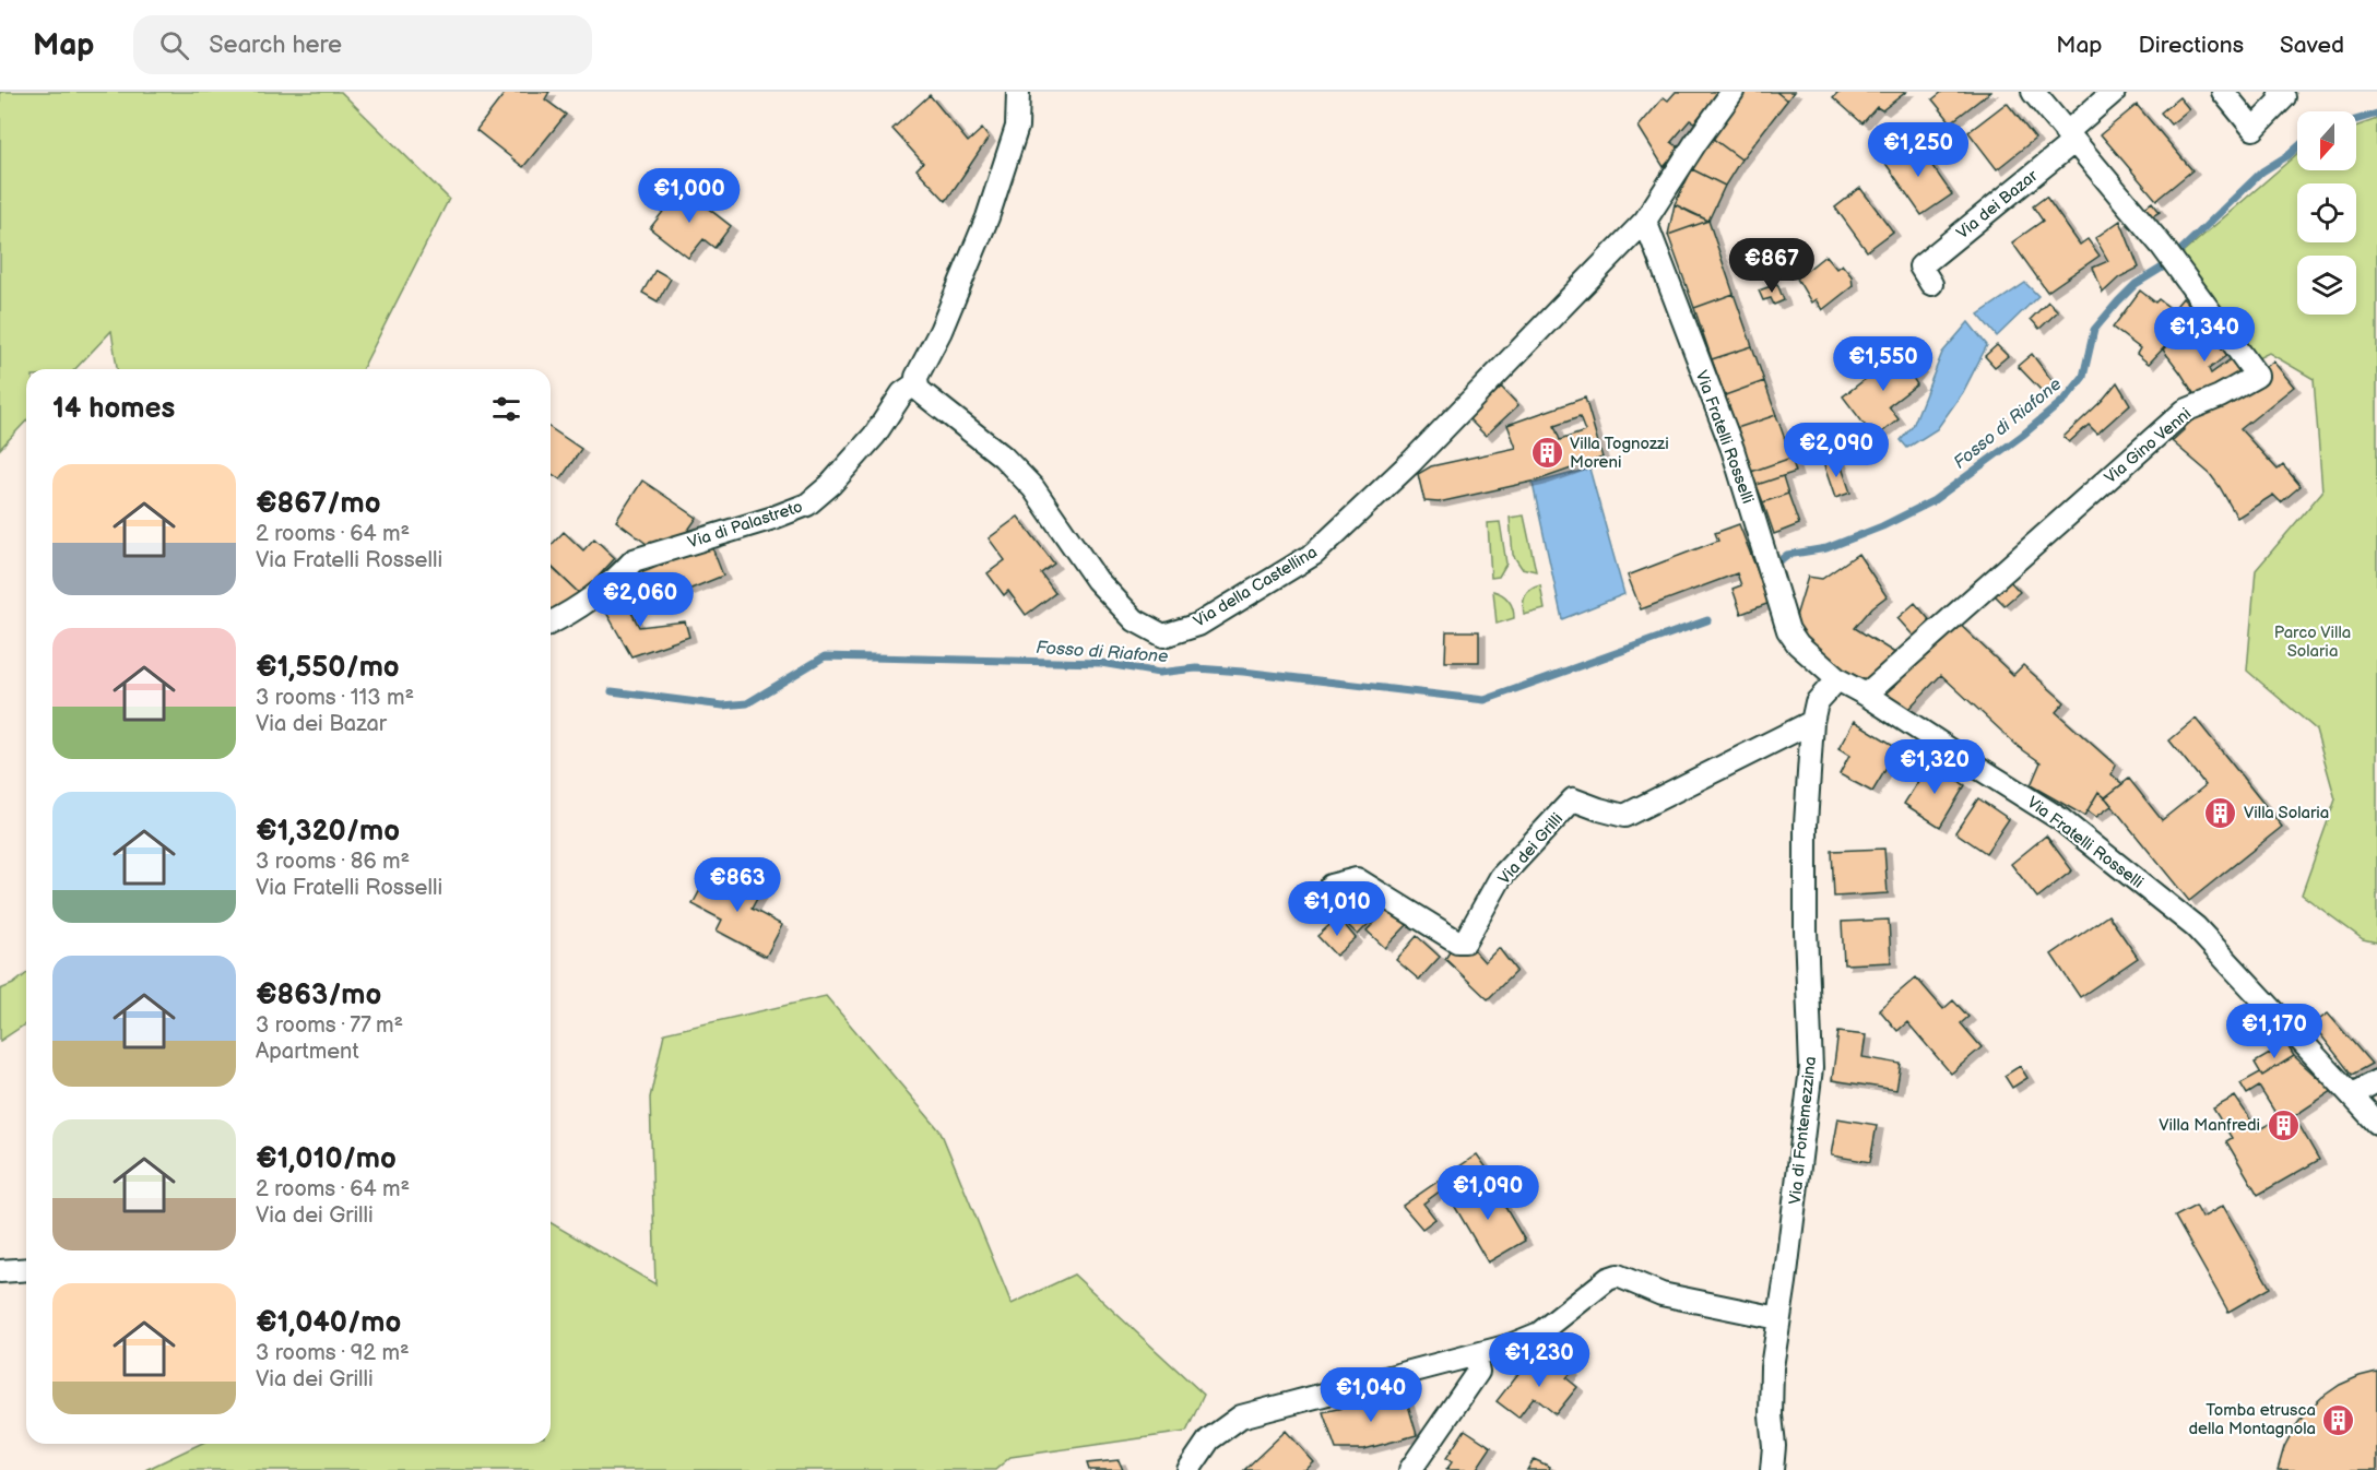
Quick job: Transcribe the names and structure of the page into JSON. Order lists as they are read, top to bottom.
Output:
{
  "streets": {
    "street": [
      "Via dei Bazar",
      "Via Fratelli Rosselli",
      "Via Gino Venni",
      "Via di Palastreto",
      "Via della Castellina",
      "Via dei Grilli",
      "Via di Fontemezzina"
    ]
  },
  "crossings": [
    ["Via dei Bazar", "Via Gino Venni"],
    ["Via Fratelli Rosselli", "Via Gino Venni"],
    ["Via Fratelli Rosselli", "Via della Castellina"],
    ["Via Fratelli Rosselli", "Via di Fontemezzina"],
    ["Via di Palastreto", "Via della Castellina"],
    ["Via dei Grilli", "Via di Fontemezzina"]
  ],
  "water": ["Fosso di Riafone"],
  "parks": ["Parco Villa Solaria"],
  "places": {
    "building": [
      "Villa Tognozzi Moreni",
      "Villa Solaria",
      "Villa Manfredi",
      "Tomba etrusca della Montagnola"
    ]
  },
  "north": "bottom",
  "page": {
    "header": "Map",
    "search": "Search here",
    "nav": ["Map", "Directions", "Saved"],
    "price": [
      "€1,250",
      "€1,000",
      "€867",
      "€1,340",
      "€1,550",
      "€2,090",
      "€2,060",
      "€1,320",
      "€863",
      "€1,010",
      "€1,170",
      "€1,090",
      "€1,230",
      "€1,040"
    ],
    "heading": "14 homes",
    "list": [
      {
        "name": "€867/mo",
        "note": "2 rooms · 64 m² · Via Fratelli Rosselli"
      },
      {
        "name": "€1,550/mo",
        "note": "3 rooms · 113 m² · Via dei Bazar"
      },
      {
        "name": "€1,320/mo",
        "note": "3 rooms · 86 m² · Via Fratelli Rosselli"
      },
      {
        "name": "€863/mo",
        "note": "3 rooms · 77 m² · Apartment"
      },
      {
        "name": "€1,010/mo",
        "note": "2 rooms · 64 m² · Via dei Grilli"
      },
      {
        "name": "€1,040/mo",
        "note": "3 rooms · 92 m² · Via dei Grilli"
      }
    ]
  }
}
